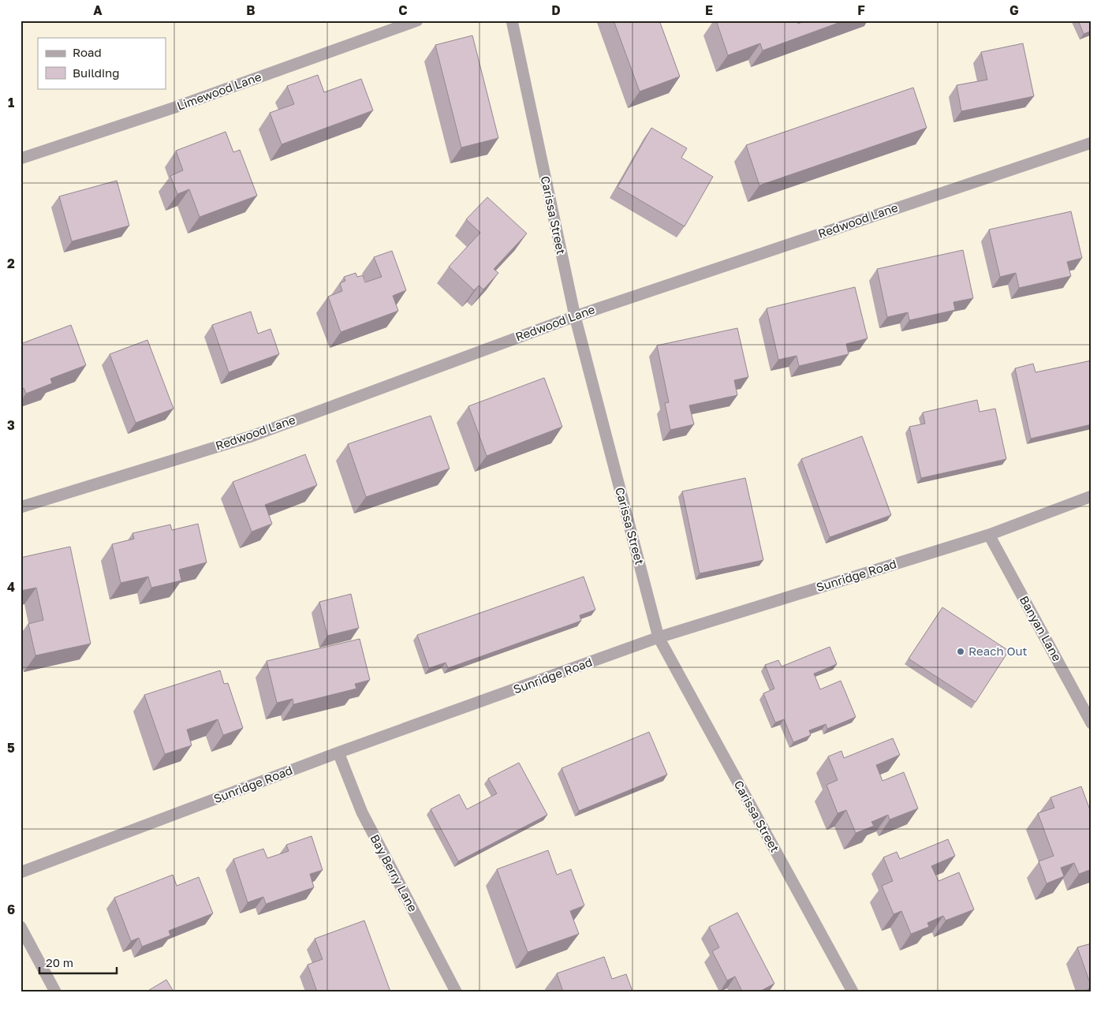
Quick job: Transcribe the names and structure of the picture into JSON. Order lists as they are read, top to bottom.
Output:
{
  "streets": {
    "street": [
      "Limewood Lane",
      "Carissa Street",
      "Redwood Lane",
      "Sunridge Road",
      "Banyan Lane",
      "Bay Berry Lane"
    ]
  },
  "crossings": [
    ["Carissa Street", "Redwood Lane"],
    ["Carissa Street", "Sunridge Road"],
    ["Sunridge Road", "Banyan Lane"],
    ["Sunridge Road", "Bay Berry Lane"]
  ],
  "places": ["Reach Out"],
  "legend": ["Road", "Building"],
  "scale_bar": "20 m",
  "grid": {
    "columns": [
      "A",
      "B",
      "C",
      "D",
      "E",
      "F",
      "G"
    ],
    "rows": [
      "1",
      "2",
      "3",
      "4",
      "5",
      "6"
    ]
  }
}
